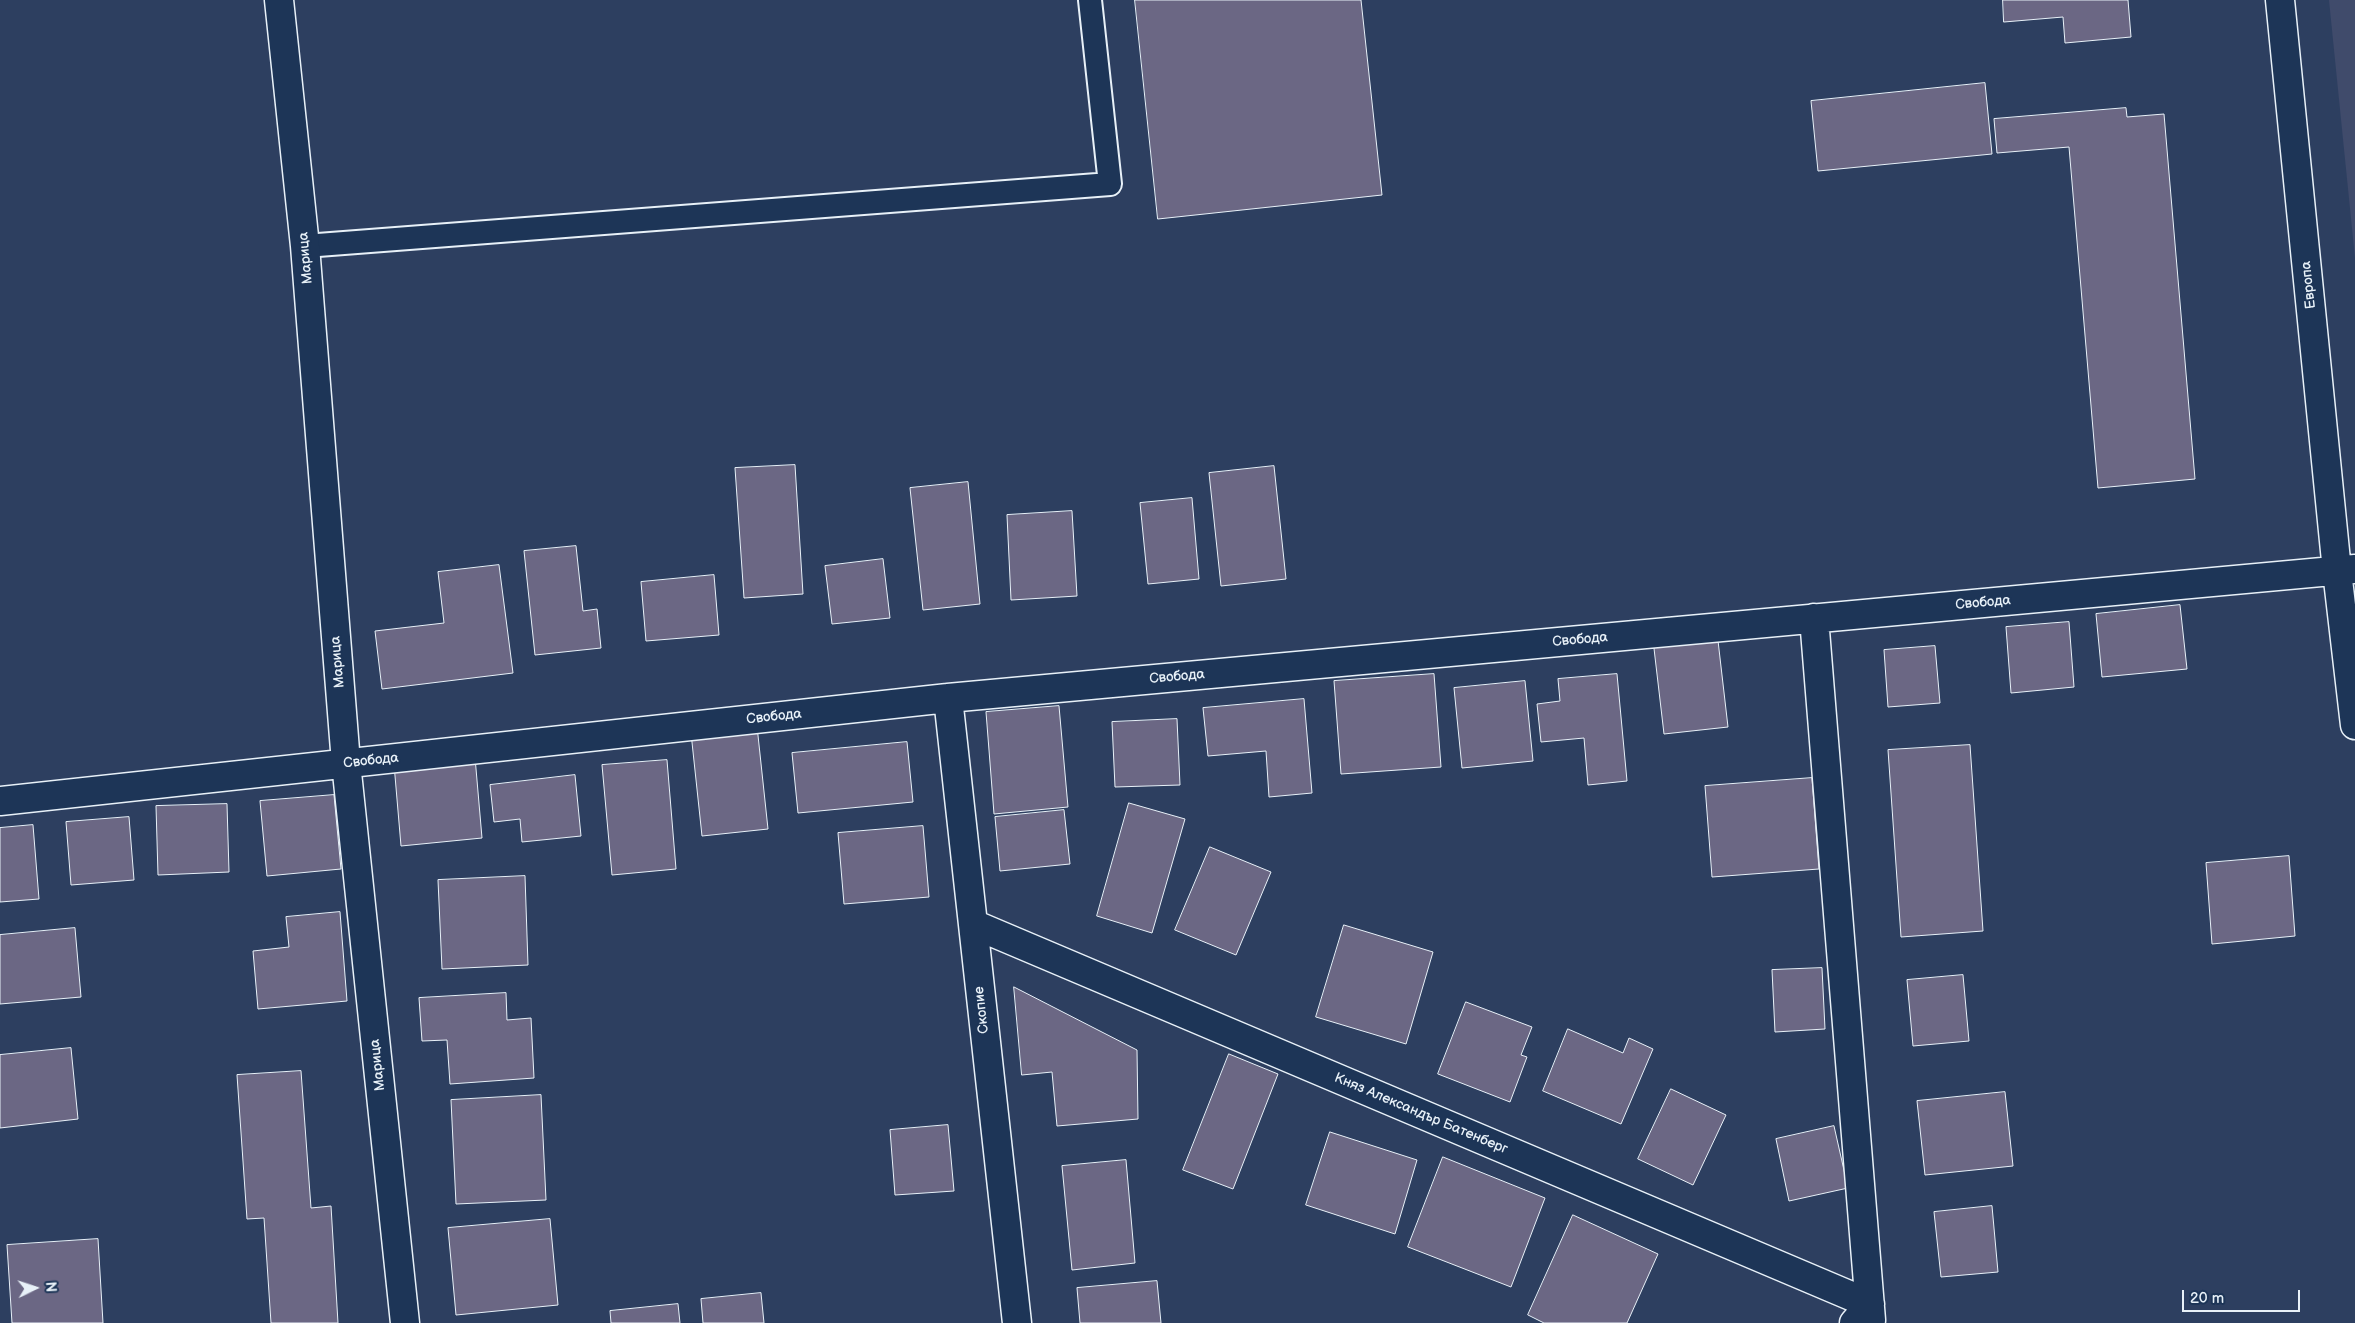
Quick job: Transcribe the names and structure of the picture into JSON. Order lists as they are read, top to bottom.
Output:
{
  "streets": {
    "street": [
      "Марица",
      "Европа",
      "Свобода",
      "Скопие",
      "Княз Александър Батенберг"
    ]
  },
  "crossings": [
    ["Марица", "Свобода"],
    ["Европа", "Свобода"],
    ["Свобода", "Скопие"],
    ["Скопие", "Княз Александър Батенберг"]
  ],
  "scale_bar": "20 m",
  "north": "right"
}
